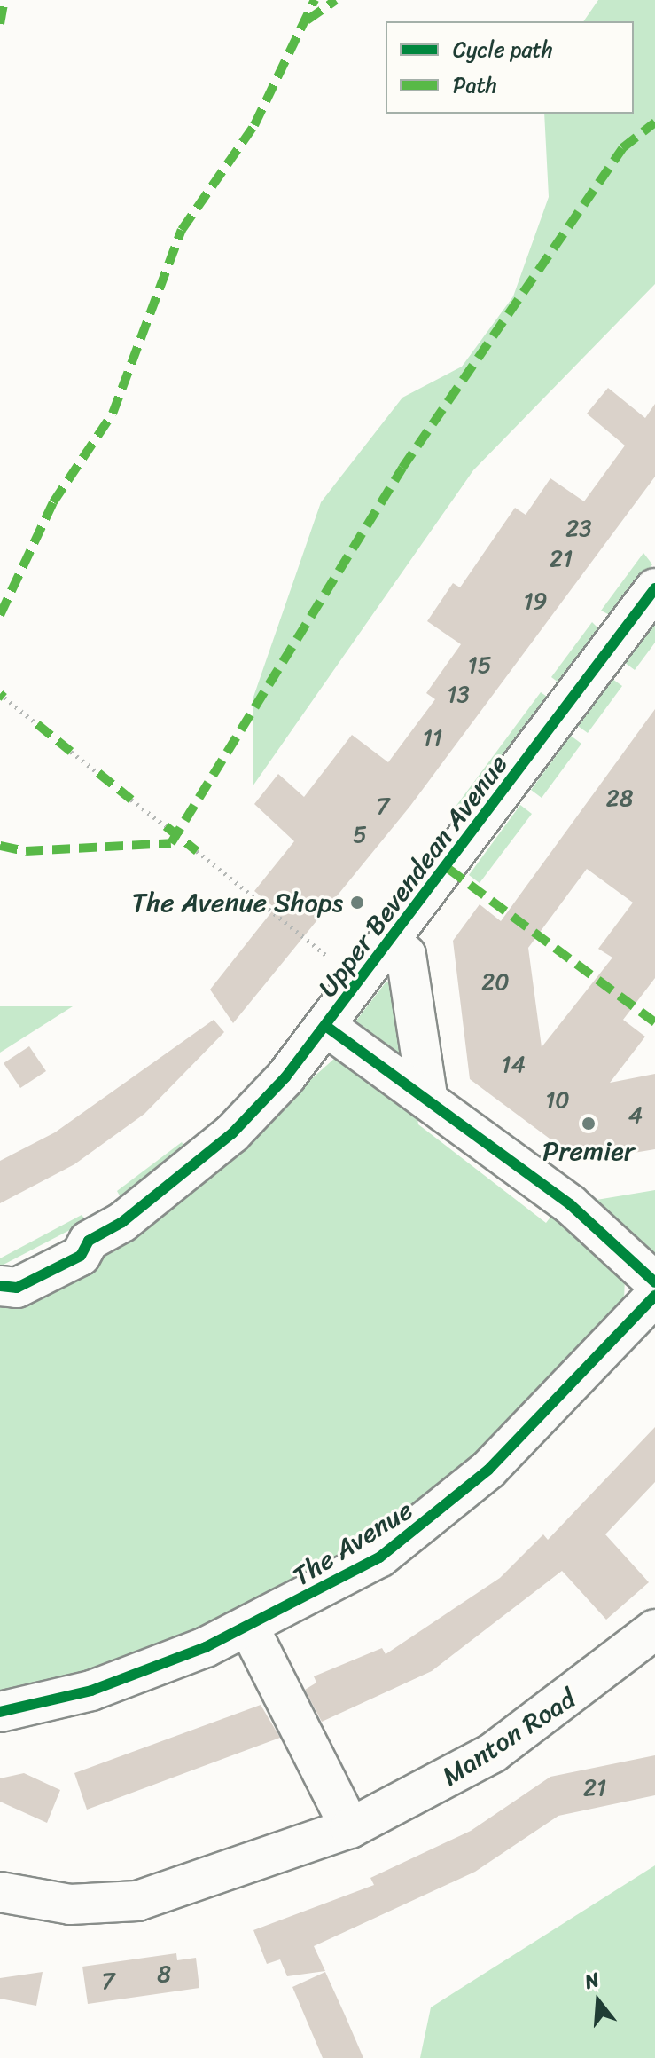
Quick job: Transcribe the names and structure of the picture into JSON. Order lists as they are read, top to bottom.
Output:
{
  "streets": {
    "street": ["Upper Bevendean Avenue", "The Avenue", "Manton Road"]
  },
  "places": ["The Avenue Shops", "Premier"],
  "house_numbers": [
    "23",
    "21",
    "19",
    "15",
    "13",
    "11",
    "28",
    "7",
    "5",
    "20",
    "14",
    "10",
    "4",
    "21",
    "8",
    "7"
  ],
  "legend": ["Cycle path", "Path"],
  "north": "top"
}
